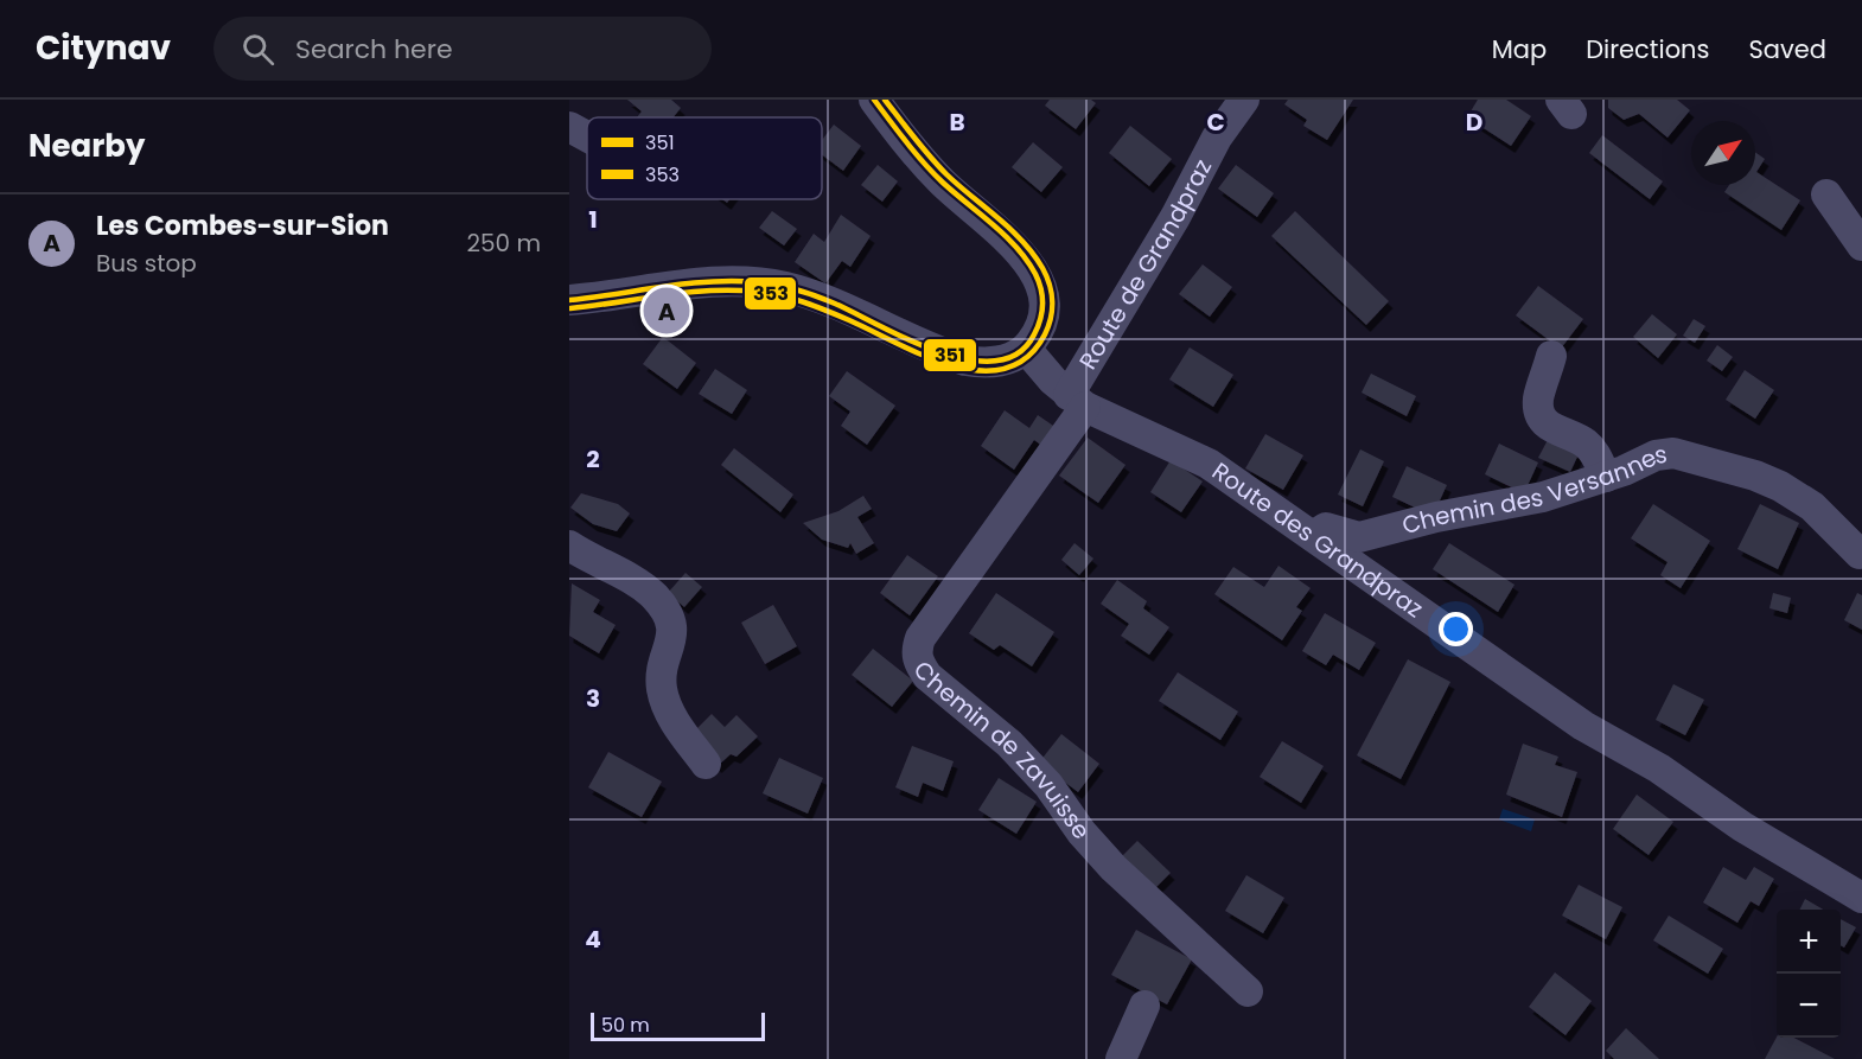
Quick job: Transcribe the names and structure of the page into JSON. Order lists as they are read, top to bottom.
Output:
{
  "streets": {
    "street": [
      "Route de Grandpraz",
      "Chemin des Versannes",
      "Route des Grandpraz",
      "Chemin de Zavuisse"
    ]
  },
  "crossings": [
    ["Route de Grandpraz", "Route des Grandpraz"],
    ["Route de Grandpraz", "Chemin de Zavuisse"],
    ["Chemin des Versannes", "Route des Grandpraz"],
    ["Route des Grandpraz", "Chemin de Zavuisse"]
  ],
  "lines": ["transit line 351", "transit line 353"],
  "legend": ["351", "353"],
  "scale_bar": "50 m",
  "north": "top right",
  "page": {
    "header": "Citynav",
    "search": "Search here",
    "nav": ["Map", "Directions", "Saved"],
    "heading": "Nearby",
    "list": [
      {
        "mark": "A",
        "name": "Les Combes-sur-Sion",
        "note": "Bus stop",
        "value": "250 m"
      }
    ],
    "pins": "A",
    "map_buttons": ["+", "−"],
    "scale": "50 m"
  },
  "grid": {
    "columns": ["B", "C", "D"],
    "rows": [
      "1",
      "2",
      "3",
      "4"
    ]
  }
}
